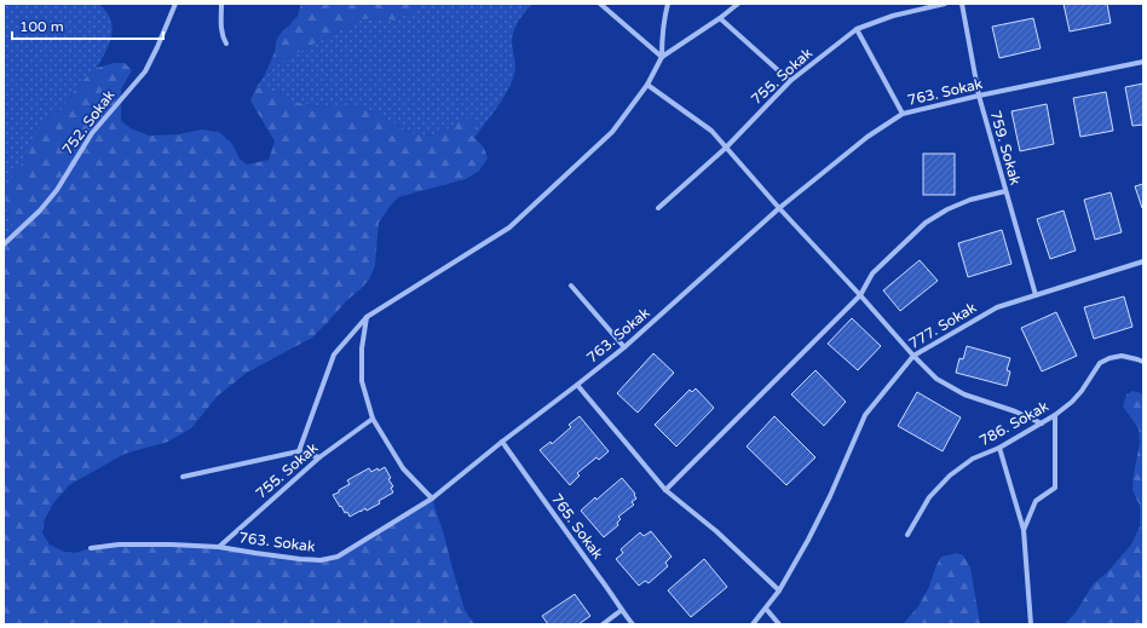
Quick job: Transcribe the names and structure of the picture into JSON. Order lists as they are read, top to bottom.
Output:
{
  "streets": {
    "street": [
      "755. Sokak",
      "763. Sokak",
      "752. Sokak",
      "759. Sokak",
      "777. Sokak",
      "786. Sokak",
      "765. Sokak"
    ]
  },
  "crossings": [
    ["755. Sokak", "763. Sokak"],
    ["763. Sokak", "759. Sokak"],
    ["763. Sokak", "765. Sokak"],
    ["759. Sokak", "777. Sokak"]
  ],
  "scale_bar": "100 m"
}
